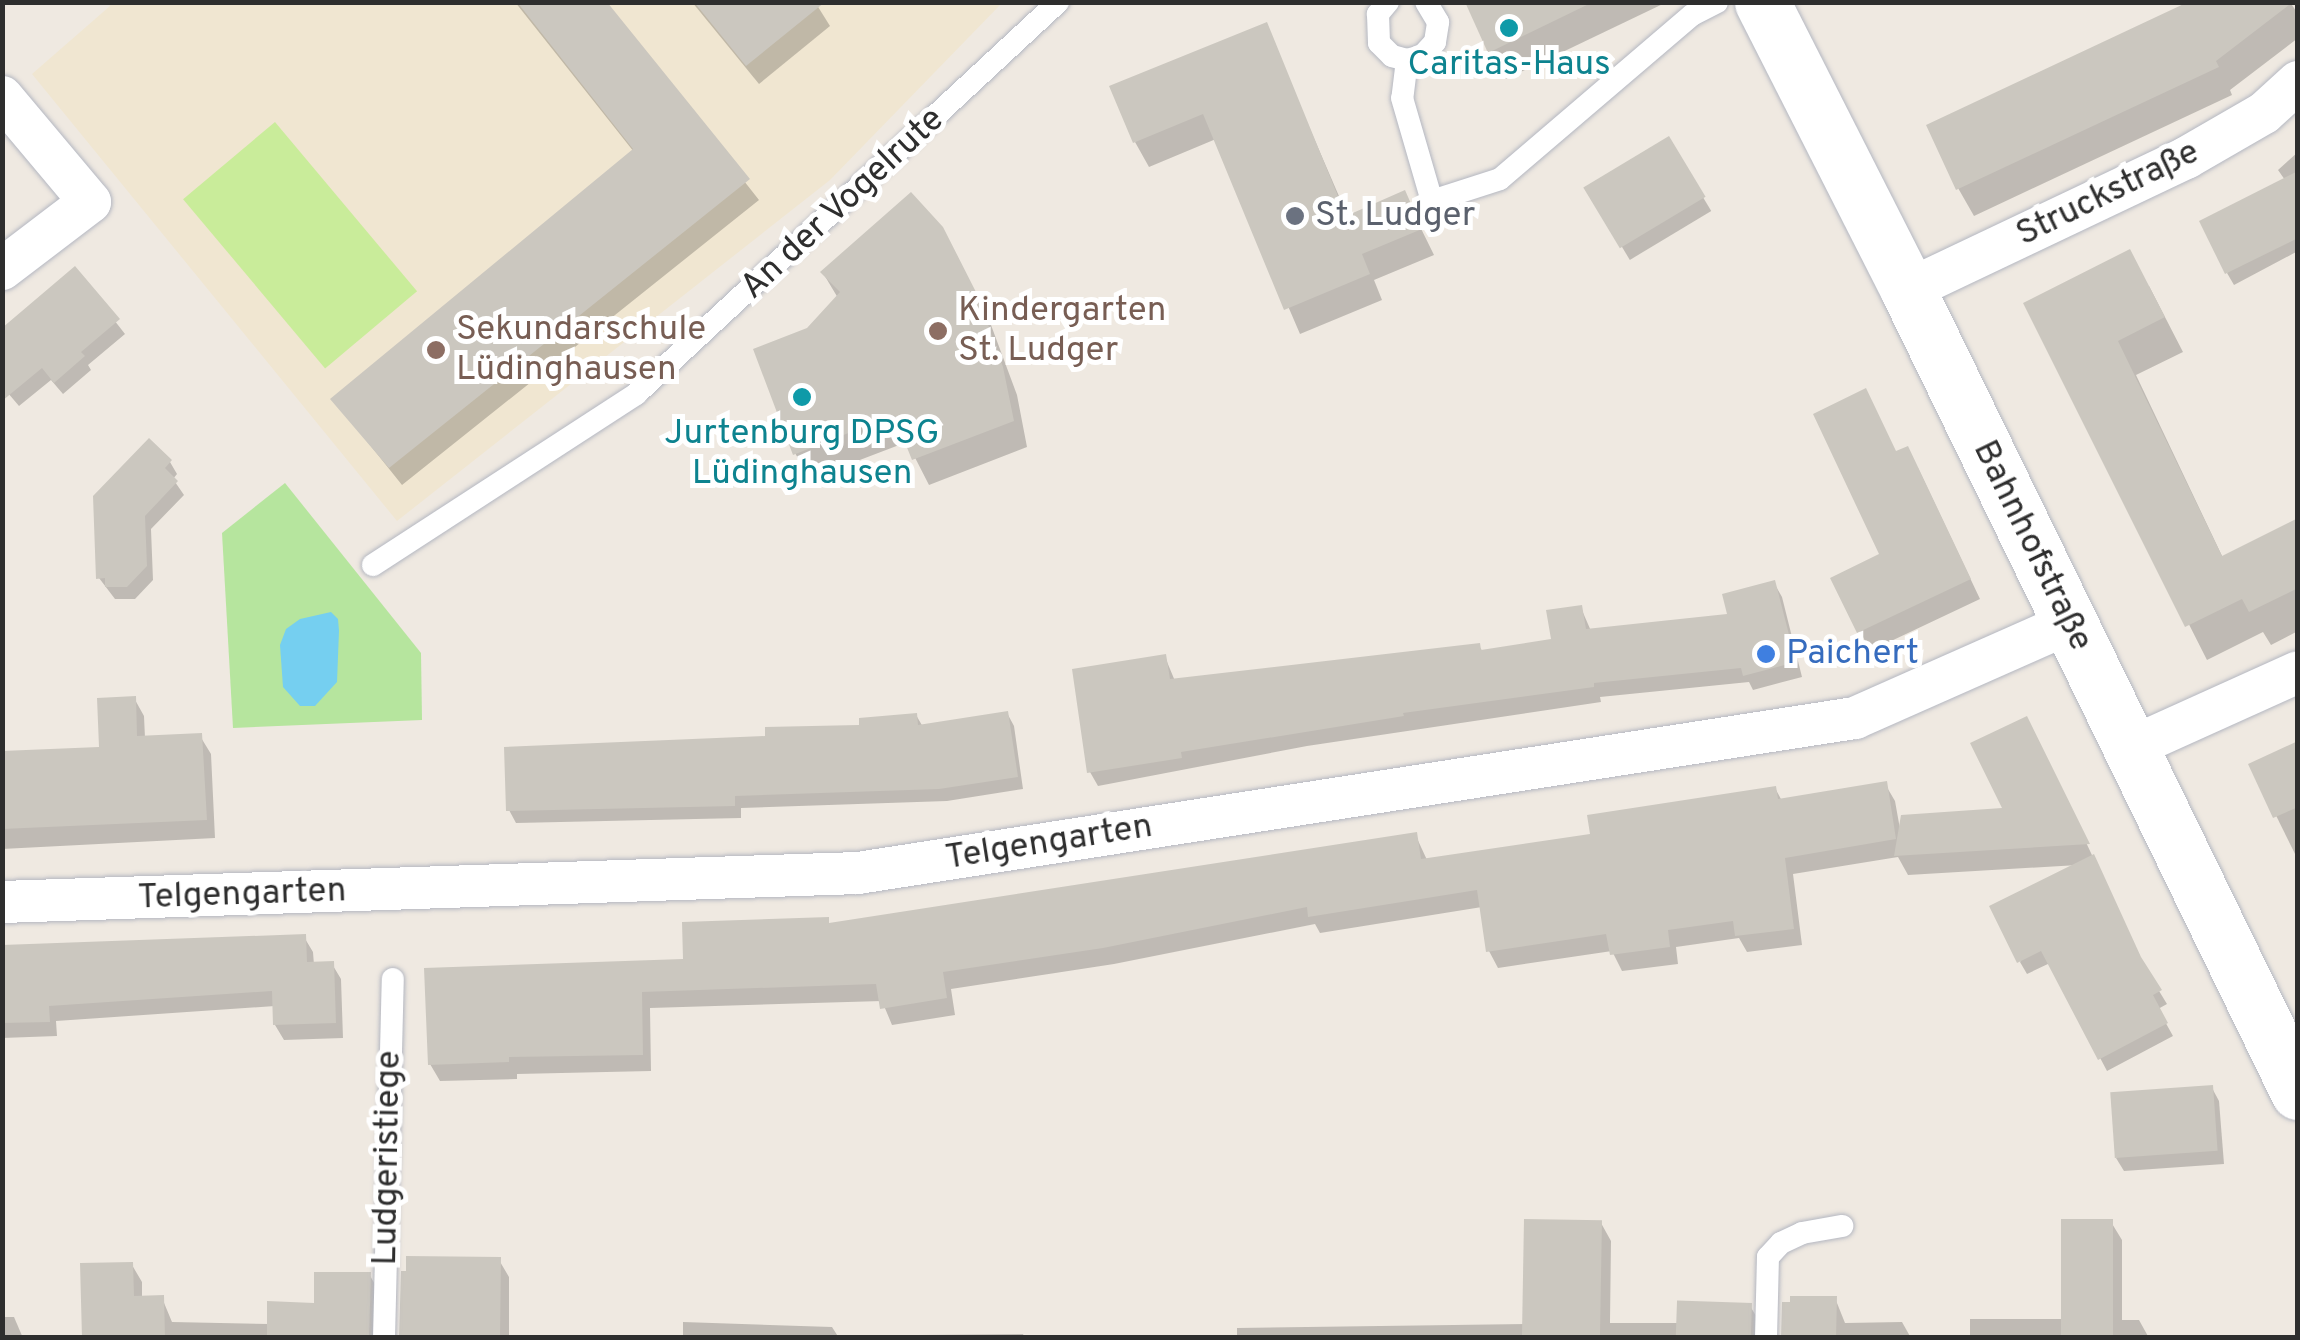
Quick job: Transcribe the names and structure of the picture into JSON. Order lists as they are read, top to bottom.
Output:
{
  "streets": {
    "main road": ["Bahnhofstraße"],
    "street": ["Struckstraße", "Telgengarten"],
    "lane": ["An der Vogelrute", "Ludgeristiege"]
  },
  "crossings": [
    ["Struckstraße", "Bahnhofstraße"],
    ["Bahnhofstraße", "Telgengarten"]
  ],
  "places": [
    "Caritas-Haus",
    "St. Ludger",
    "Kindergarten St. Ludger",
    "Sekundarschule Lüdinghausen",
    "Jurtenburg DPSG Lüdinghausen",
    "Paichert"
  ]
}
